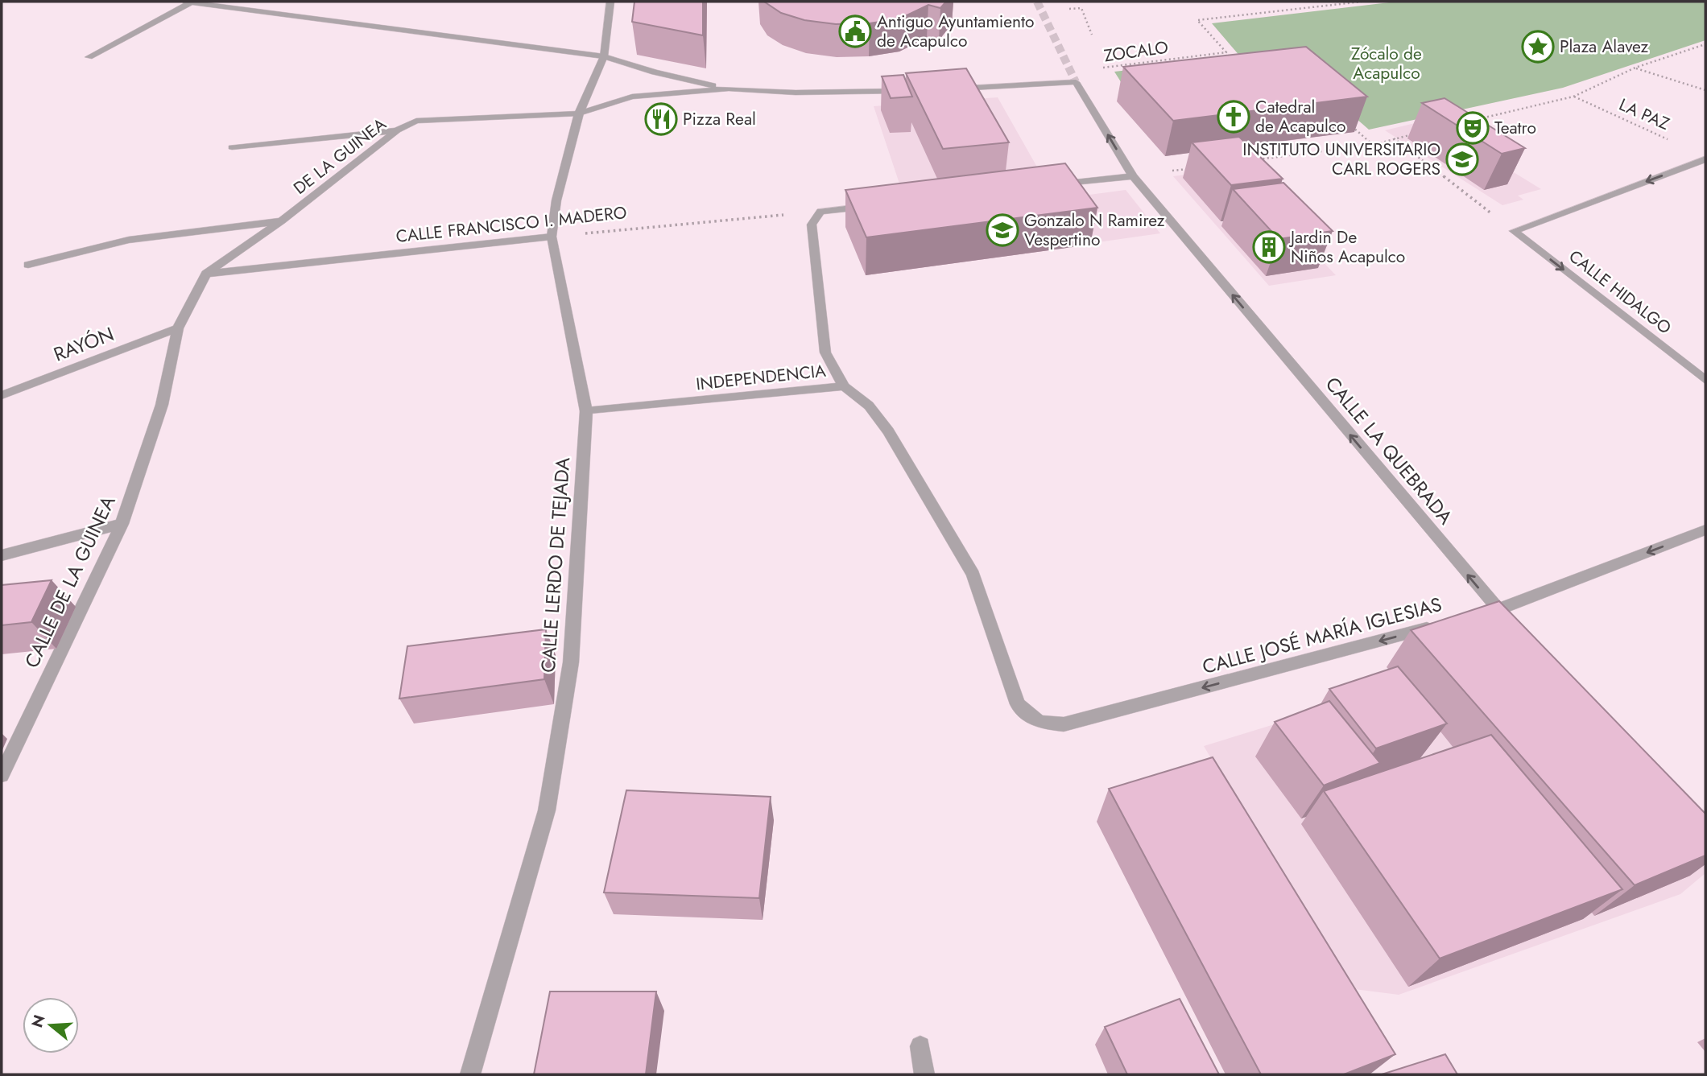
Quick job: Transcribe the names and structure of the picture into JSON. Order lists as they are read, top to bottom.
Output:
{
  "streets": {
    "street": [
      "DE LA GUINEA",
      "CALLE FRANCISCO I. MADERO",
      "CALLE HIDALGO",
      "RAYÓN",
      "INDEPENDENCIA",
      "CALLE LA QUEBRADA",
      "CALLE LERDO DE TEJADA",
      "CALLE DE LA GUINEA",
      "CALLE JOSÉ MARÍA IGLESIAS"
    ],
    "path": ["ZOCALO", "LA PAZ"]
  },
  "crossings": [
    ["DE LA GUINEA", "CALLE FRANCISCO I. MADERO"],
    ["DE LA GUINEA", "CALLE LERDO DE TEJADA"],
    ["DE LA GUINEA", "CALLE DE LA GUINEA"],
    ["CALLE FRANCISCO I. MADERO", "INDEPENDENCIA"],
    ["CALLE FRANCISCO I. MADERO", "CALLE LERDO DE TEJADA"],
    ["CALLE FRANCISCO I. MADERO", "CALLE DE LA GUINEA"],
    ["RAYÓN", "CALLE DE LA GUINEA"],
    ["INDEPENDENCIA", "CALLE LERDO DE TEJADA"],
    ["INDEPENDENCIA", "CALLE JOSÉ MARÍA IGLESIAS"]
  ],
  "one_way": ["CALLE HIDALGO", "CALLE LA QUEBRADA"],
  "parks": ["Zócalo de Acapulco"],
  "places": {
    "public building": ["Antiguo Ayuntamiento de Acapulco"],
    "place": ["Plaza Alavez"],
    "church": ["Catedral de Acapulco"],
    "restaurant": ["Pizza Real"],
    "theatre": ["Teatro"],
    "school or university": ["INSTITUTO UNIVERSITARIO CARL ROGERS", "Gonzalo N Ramirez Vespertino"],
    "building": ["Jardin De Niños Acapulco"]
  },
  "north": "left"
}
